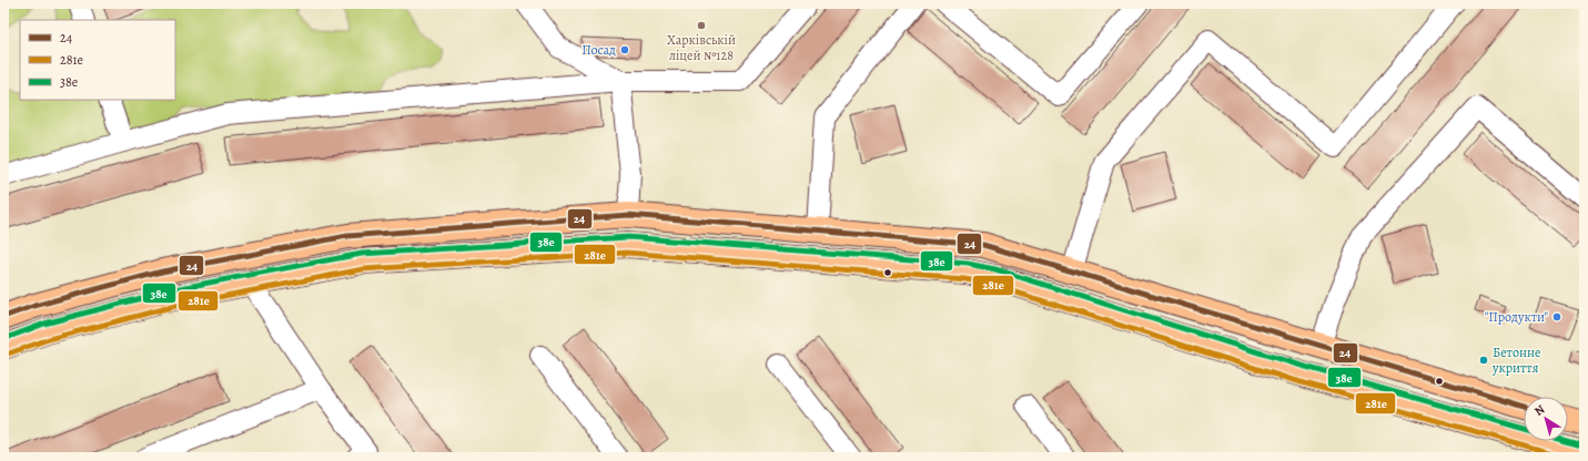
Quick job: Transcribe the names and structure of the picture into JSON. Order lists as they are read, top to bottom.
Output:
{
  "places": [
    "Харківській ліцей №128",
    "Посад",
    "\"Продукти\"",
    "Бетонне укриття"
  ],
  "lines": ["transit line 24", "transit line 38е", "transit line 281е"],
  "legend": ["24", "281е", "38е"],
  "north": "top left"
}
